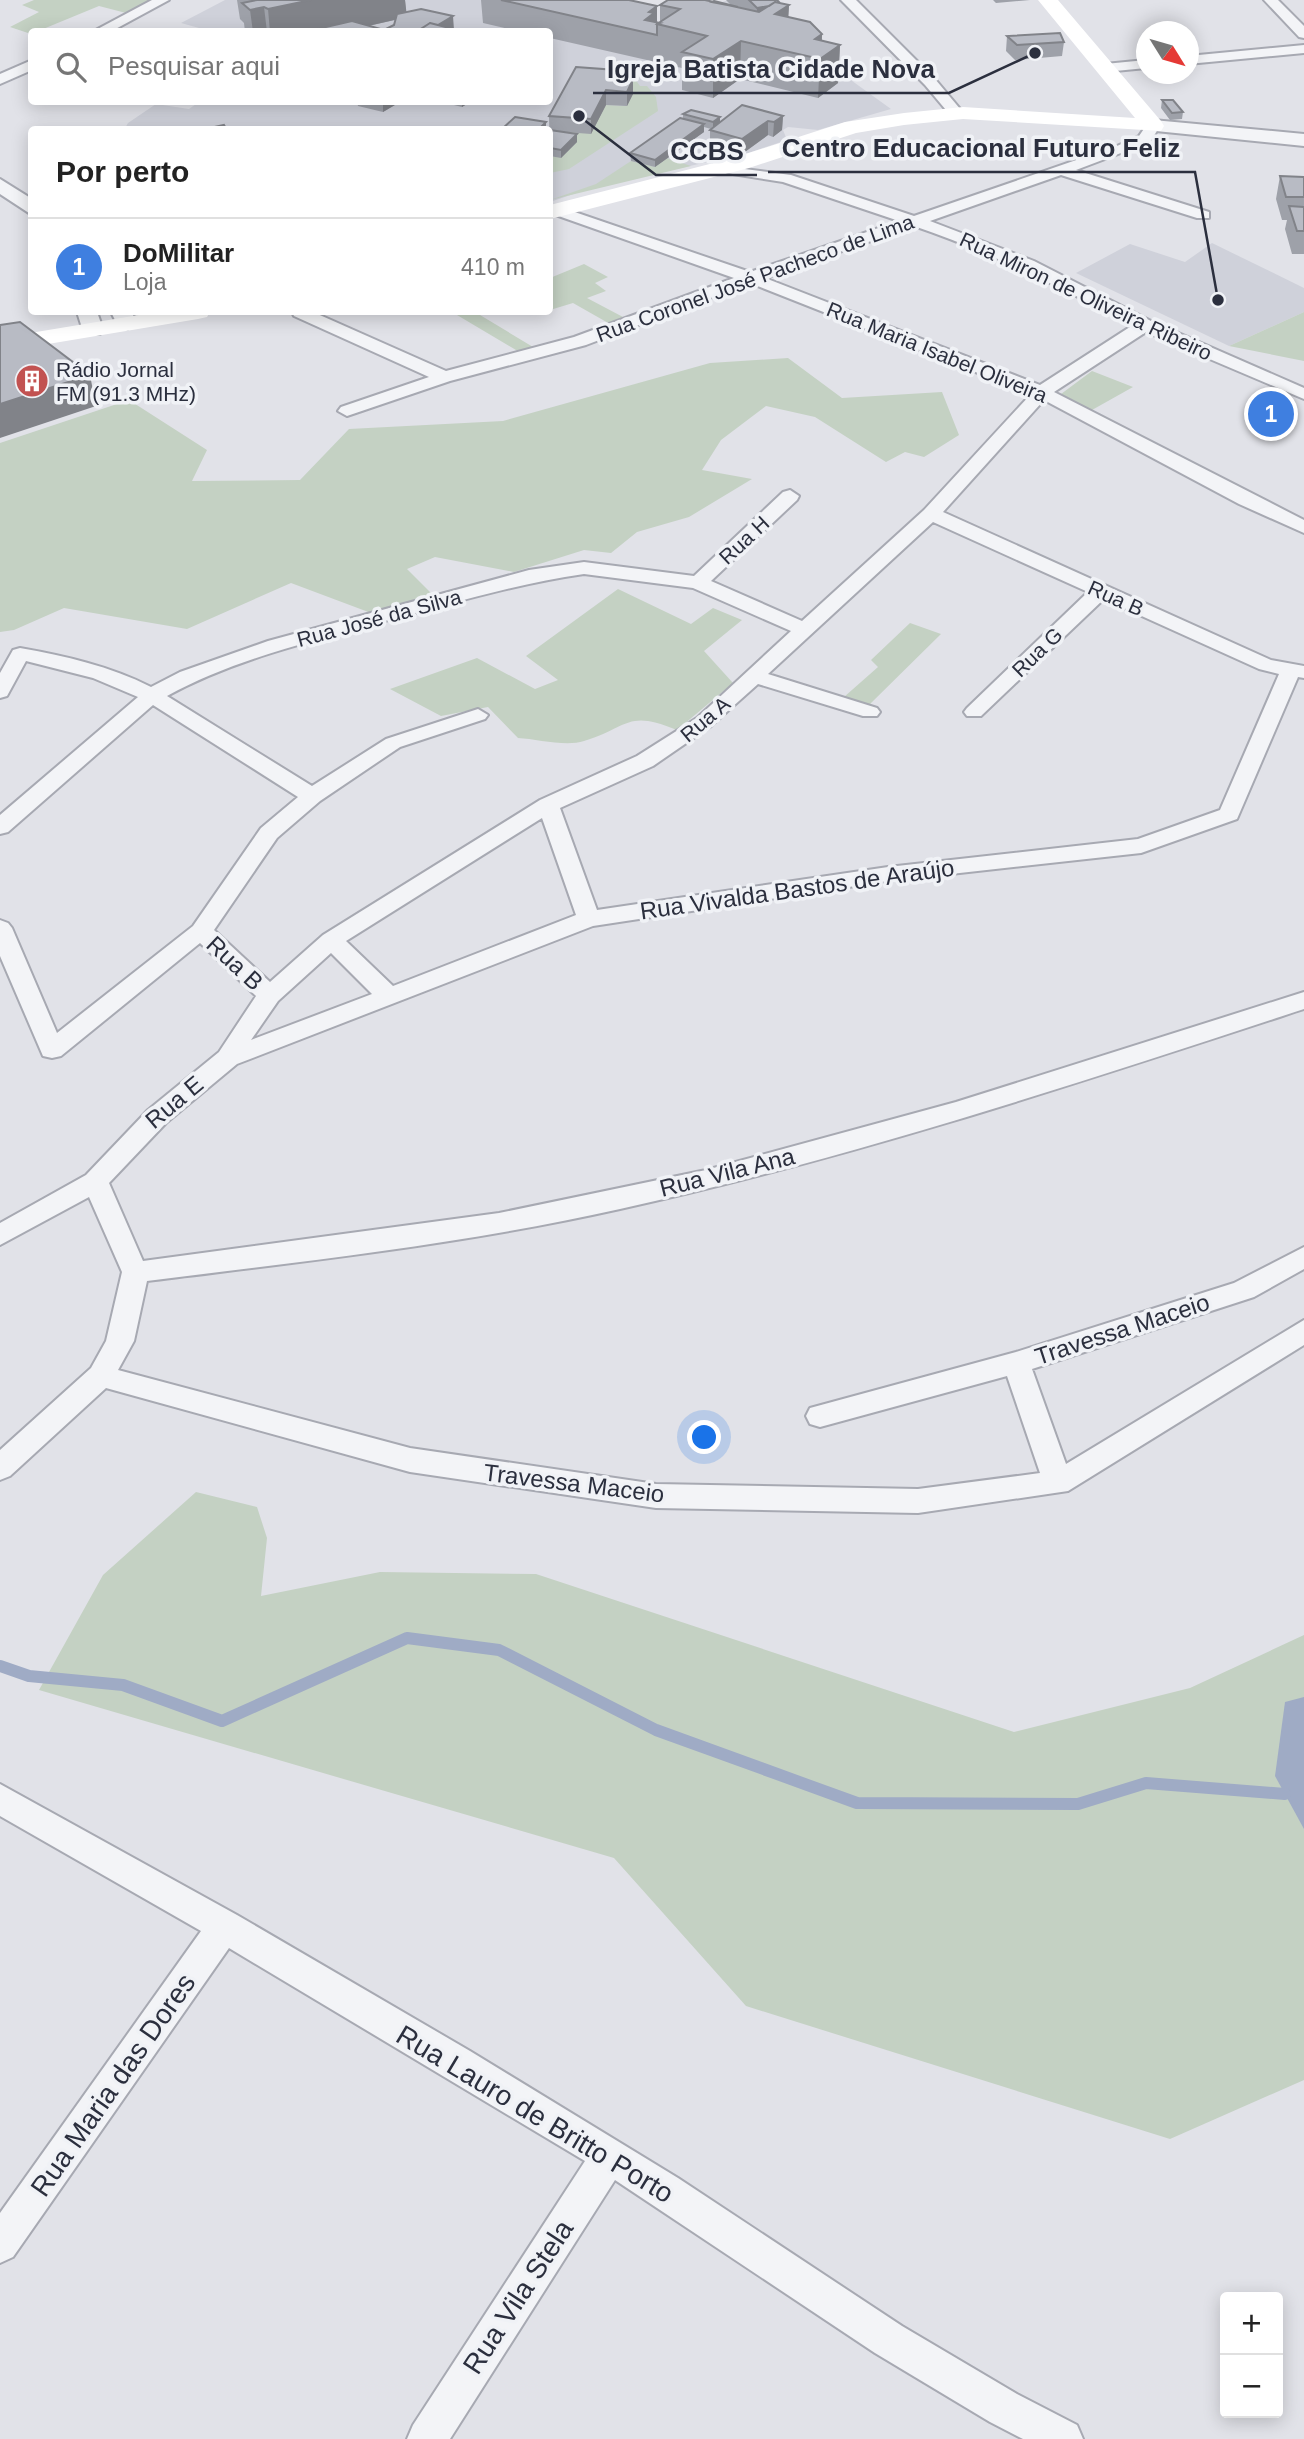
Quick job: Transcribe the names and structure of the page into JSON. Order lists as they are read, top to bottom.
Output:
{
  "streets": {
    "street": [
      "Rua Coronel José Pacheco de Lima",
      "Rua Miron de Oliveira Ribeiro",
      "Rua Maria Isabel Oliveira",
      "Rua H",
      "Rua B",
      "Rua José da Silva",
      "Rua G",
      "Rua A",
      "Rua Vivalda Bastos de Araújo",
      "Rua E",
      "Rua Vila Ana",
      "Travessa Maceio",
      "Rua Maria das Dores",
      "Rua Lauro de Britto Porto",
      "Rua Vila Stela"
    ]
  },
  "crossings": [
    ["Rua Coronel José Pacheco de Lima", "Rua Miron de Oliveira Ribeiro"],
    ["Rua Coronel José Pacheco de Lima", "Rua Maria Isabel Oliveira"],
    ["Rua Miron de Oliveira Ribeiro", "Rua A"],
    ["Rua Maria Isabel Oliveira", "Rua A"],
    ["Rua H", "Rua José da Silva"],
    ["Rua B", "Rua G"],
    ["Rua B", "Rua A"],
    ["Rua B", "Rua Vivalda Bastos de Araújo"],
    ["Rua José da Silva", "Rua A"],
    ["Rua A", "Rua Vivalda Bastos de Araújo"],
    ["Rua A", "Rua E"],
    ["Rua Vivalda Bastos de Araújo", "Rua E"],
    ["Rua Maria das Dores", "Rua Lauro de Britto Porto"],
    ["Rua Lauro de Britto Porto", "Rua Vila Stela"]
  ],
  "places": {
    "other": ["Igreja Batista Cidade Nova", "CCBS", "Centro Educacional Futuro Feliz"],
    "building": ["Rádio Jornal FM (91.3 MHz)"]
  },
  "north": "bottom right",
  "page": {
    "search": "Pesquisar aqui",
    "heading": "Por perto",
    "list": [
      {
        "mark": "1",
        "name": "DoMilitar",
        "note": "Loja",
        "value": "410 m"
      }
    ],
    "pins": "1",
    "map_buttons": ["+", "−"]
  }
}
